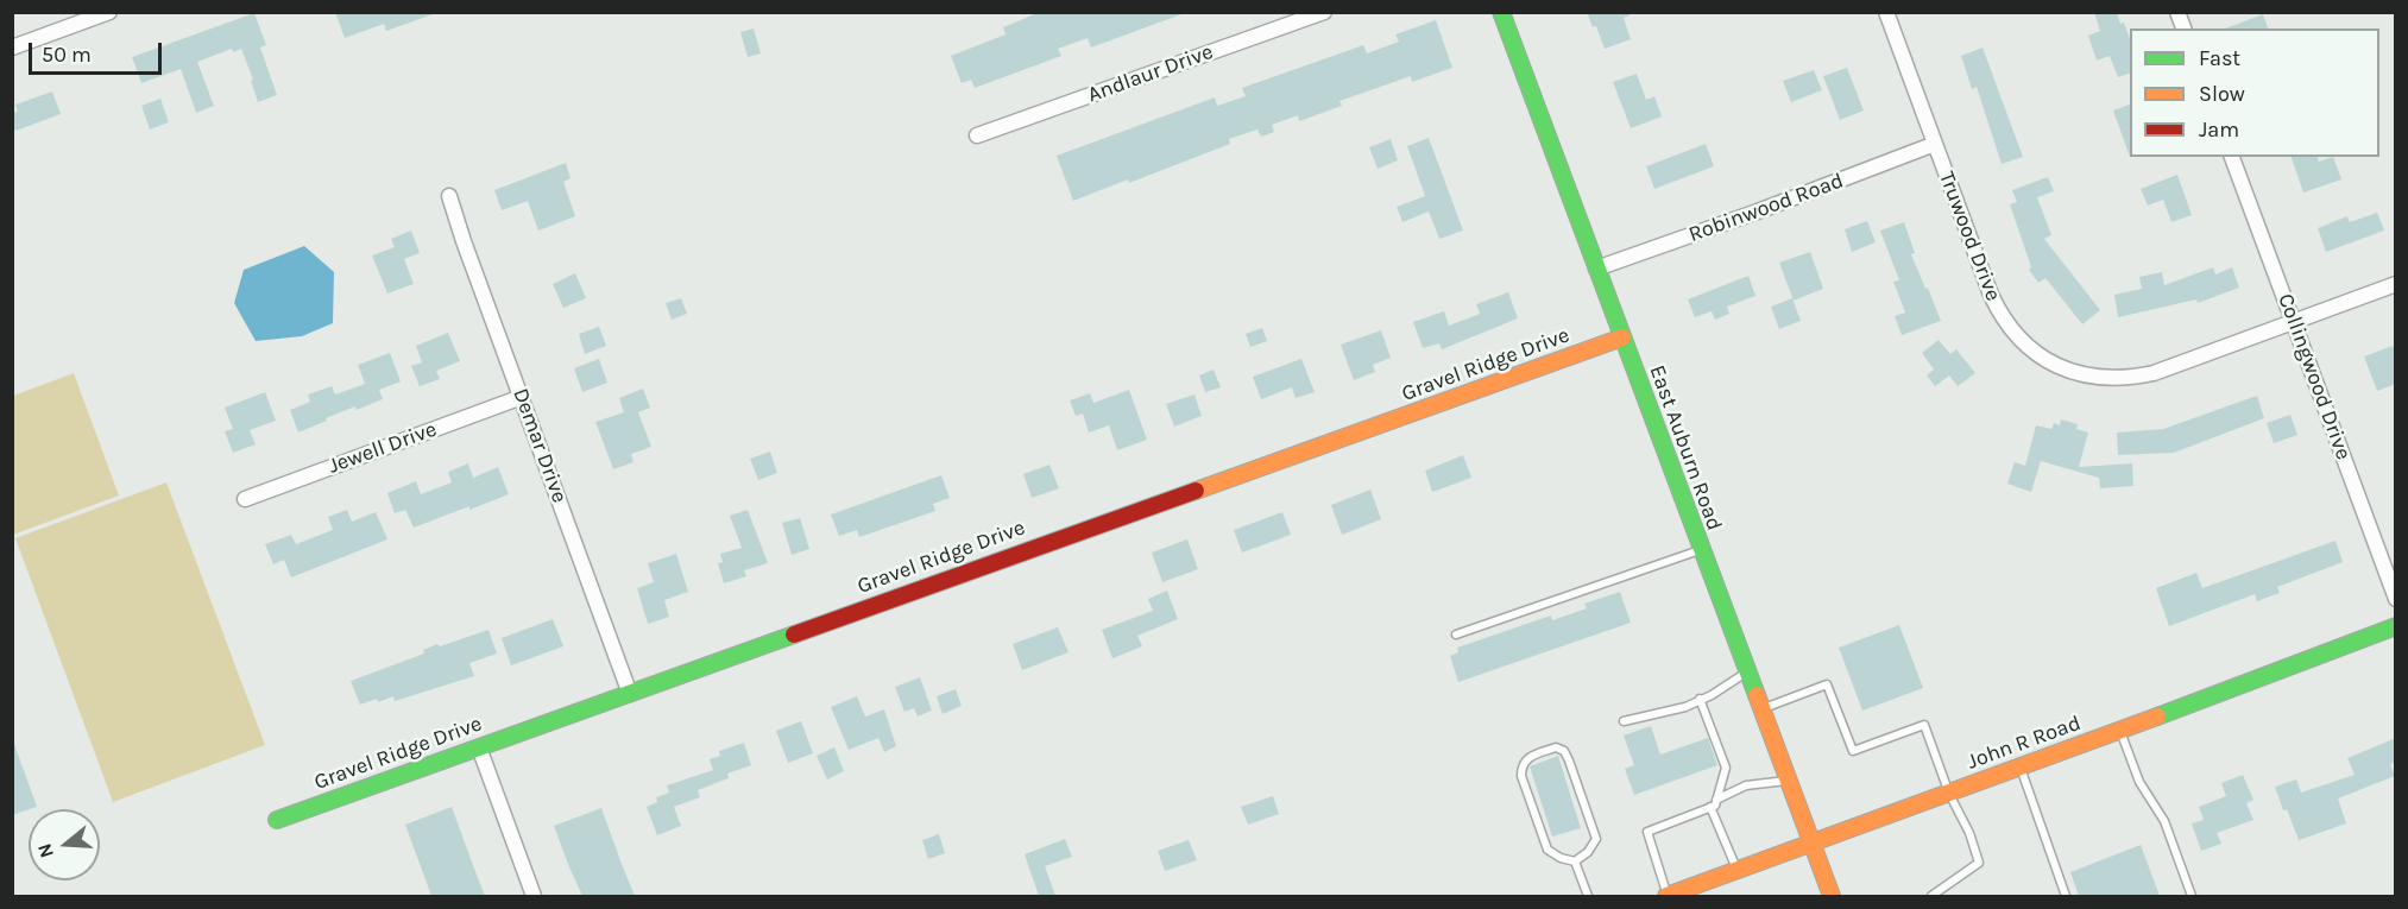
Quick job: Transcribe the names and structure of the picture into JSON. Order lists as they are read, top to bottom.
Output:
{
  "streets": {
    "main road": ["Gravel Ridge Drive", "East Auburn Road", "John R Road"],
    "street": [
      "Andlaur Drive",
      "Robinwood Road",
      "Truwood Drive",
      "Collingwood Drive",
      "Demar Drive",
      "Jewell Drive"
    ]
  },
  "crossings": [
    ["Robinwood Road", "Truwood Drive"],
    ["Robinwood Road", "East Auburn Road"],
    ["Truwood Drive", "Collingwood Drive"],
    ["Gravel Ridge Drive", "Demar Drive"],
    ["Gravel Ridge Drive", "East Auburn Road"],
    ["Demar Drive", "Jewell Drive"],
    ["East Auburn Road", "John R Road"]
  ],
  "legend": ["Fast", "Slow", "Jam"],
  "scale_bar": "50 m",
  "north": "left"
}
